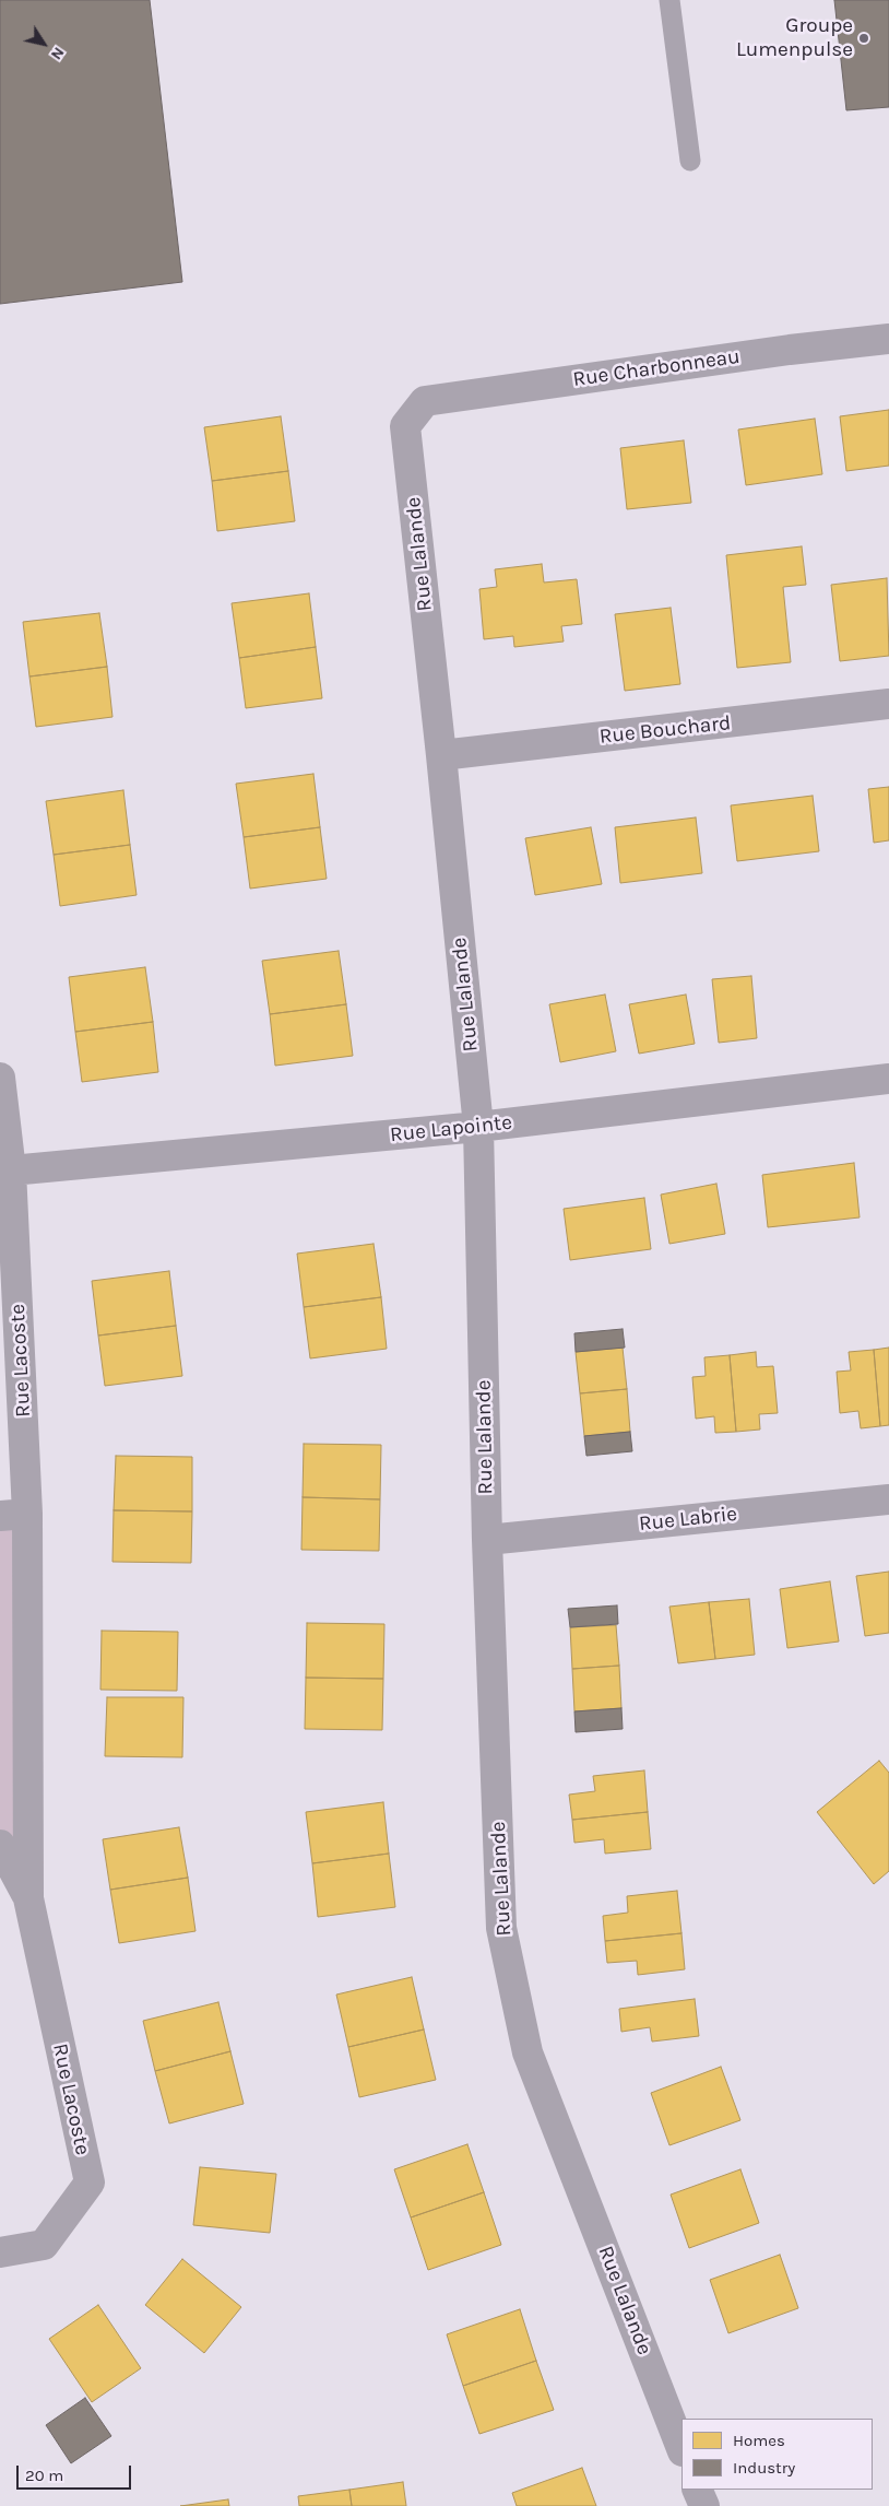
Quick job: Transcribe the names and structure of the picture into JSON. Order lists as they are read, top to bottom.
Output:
{
  "streets": {
    "street": [
      "Rue Charbonneau",
      "Rue Lalande",
      "Rue Bouchard",
      "Rue Lapointe",
      "Rue Lacoste",
      "Rue Labrie"
    ]
  },
  "crossings": [
    ["Rue Charbonneau", "Rue Lalande"],
    ["Rue Lalande", "Rue Bouchard"],
    ["Rue Lalande", "Rue Lapointe"],
    ["Rue Lalande", "Rue Labrie"],
    ["Rue Lapointe", "Rue Lacoste"]
  ],
  "places": ["Groupe Lumenpulse"],
  "legend": ["Homes", "Industry"],
  "scale_bar": "20 m",
  "north": "bottom right"
}
